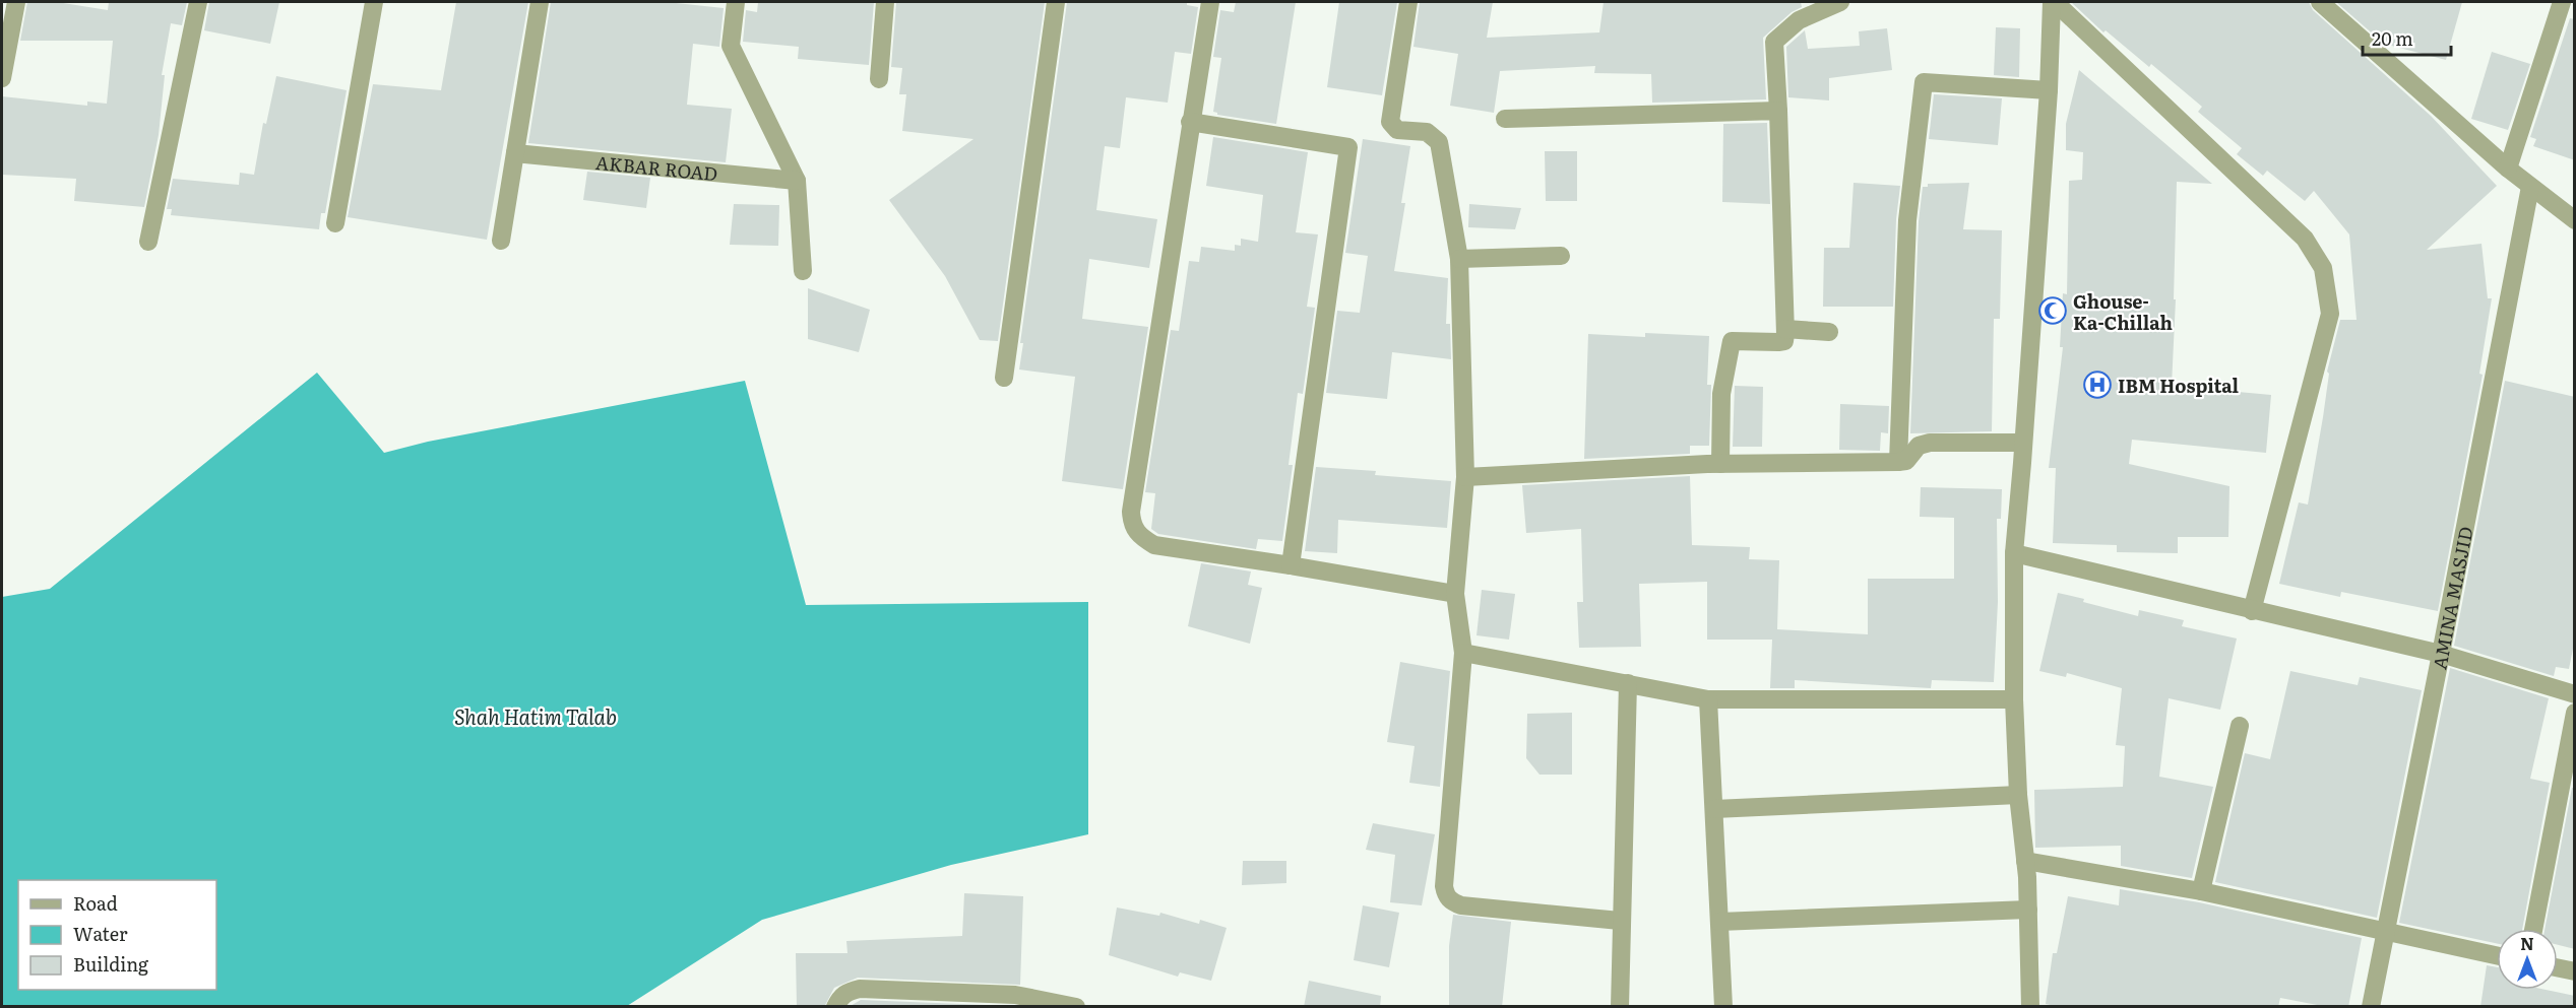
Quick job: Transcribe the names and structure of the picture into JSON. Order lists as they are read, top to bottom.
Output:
{
  "streets": {
    "street": ["AKBAR ROAD", "AMINA MASJID"]
  },
  "water": ["Shah Hatim Talab"],
  "places": {
    "mosque": ["Ghouse- Ka-Chillah"],
    "hospital": ["IBM Hospital"]
  },
  "legend": ["Road", "Water", "Building"],
  "scale_bar": "20 m",
  "north": "top"
}
